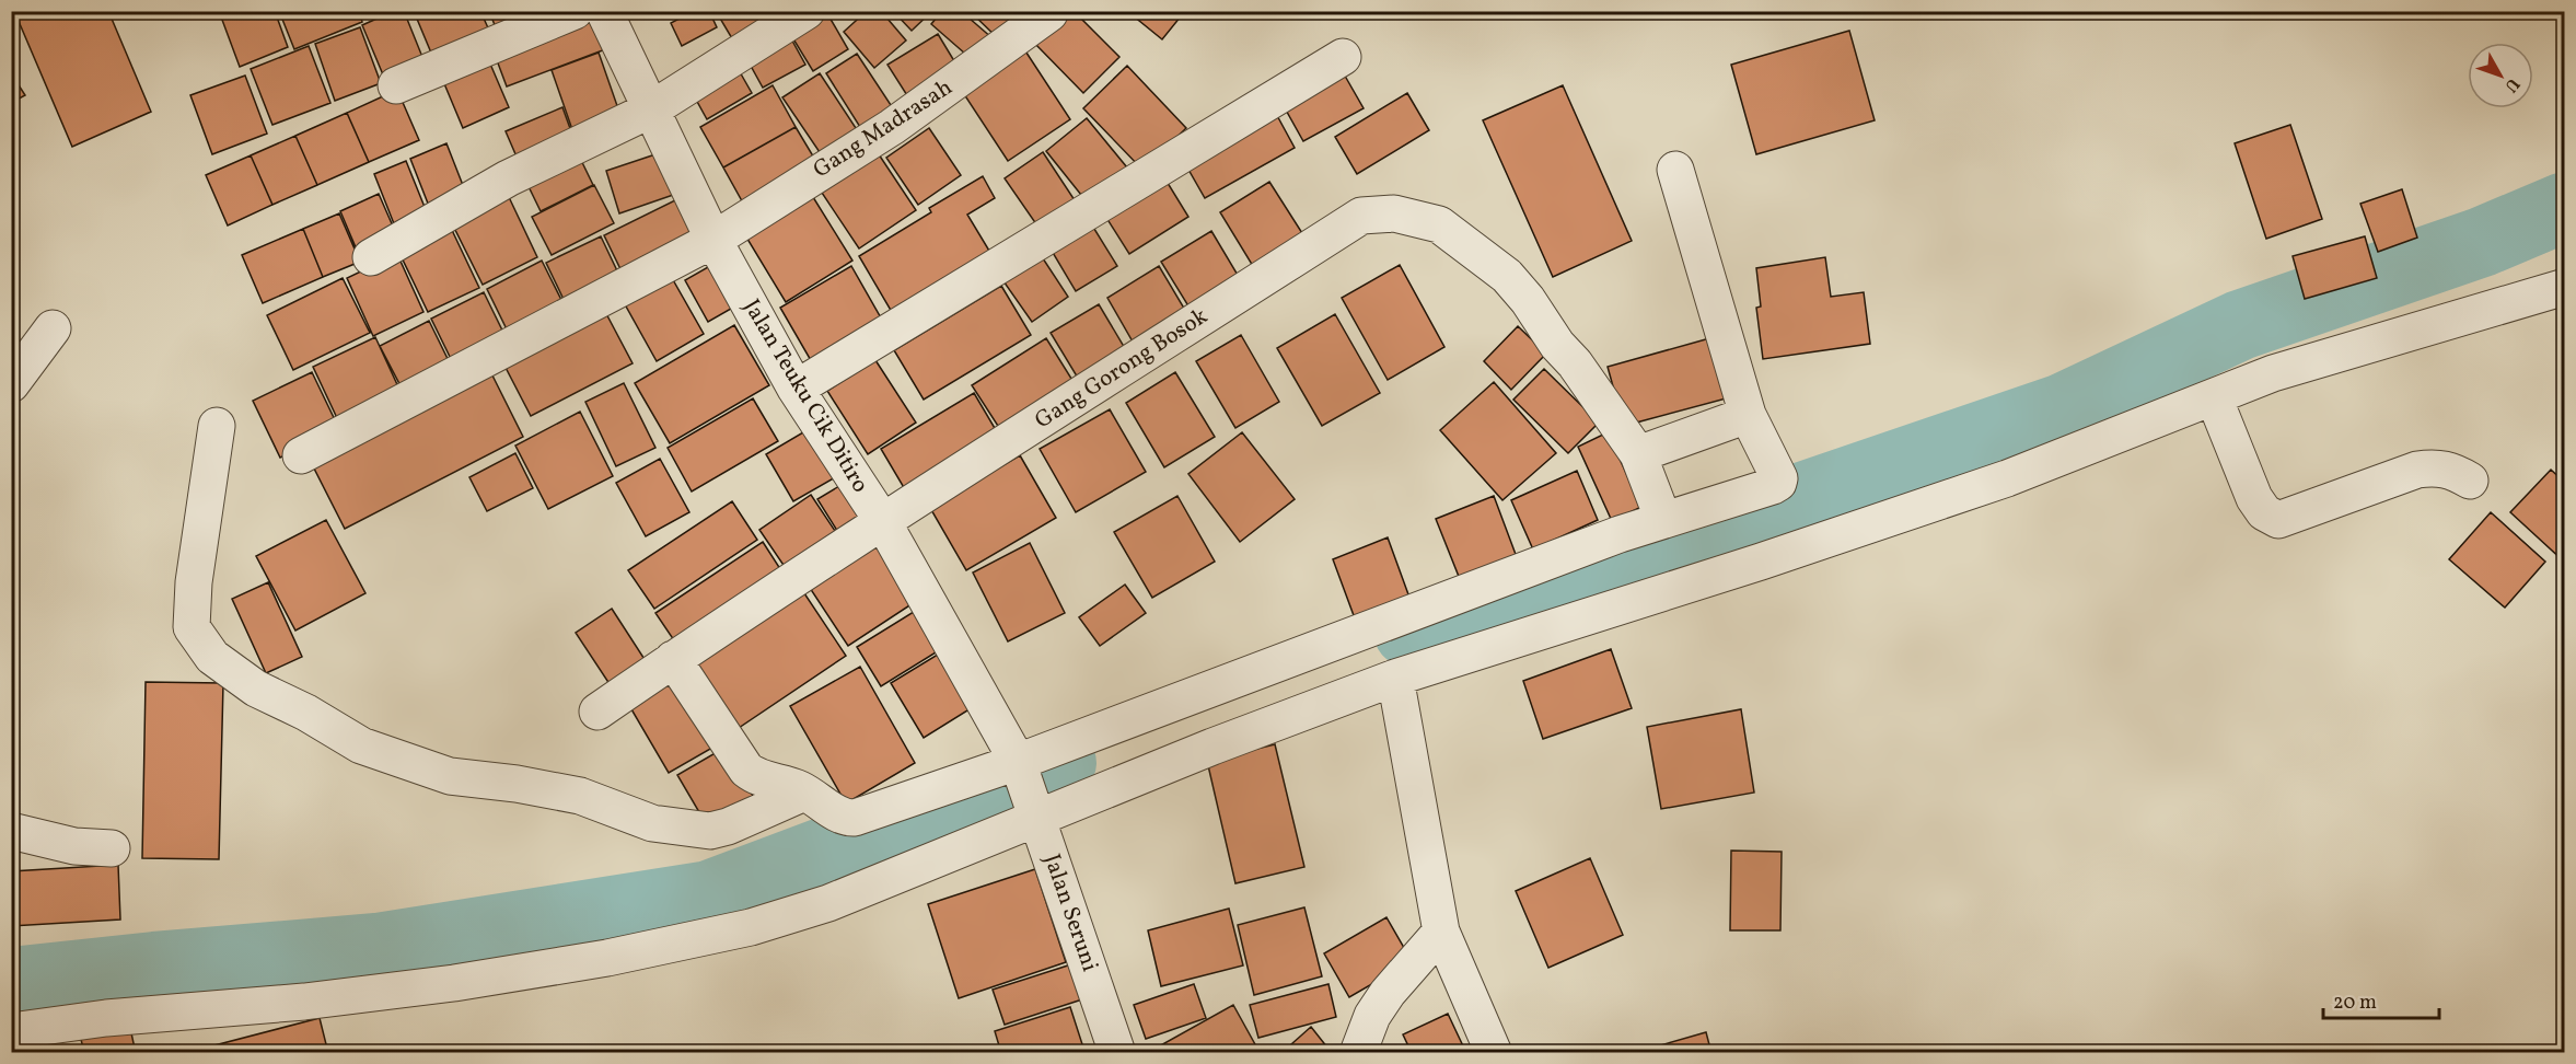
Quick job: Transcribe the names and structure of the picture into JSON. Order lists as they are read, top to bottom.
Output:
{
  "streets": {
    "street": [
      "Gang Madrasah",
      "Gang Gorong Bosok",
      "Jalan Teuku Cik Ditiro",
      "Jalan Seruni"
    ]
  },
  "crossings": [
    ["Gang Madrasah", "Jalan Teuku Cik Ditiro"],
    ["Gang Gorong Bosok", "Jalan Teuku Cik Ditiro"],
    ["Jalan Teuku Cik Ditiro", "Jalan Seruni"]
  ],
  "scale_bar": "20 m",
  "north": "bottom right"
}
